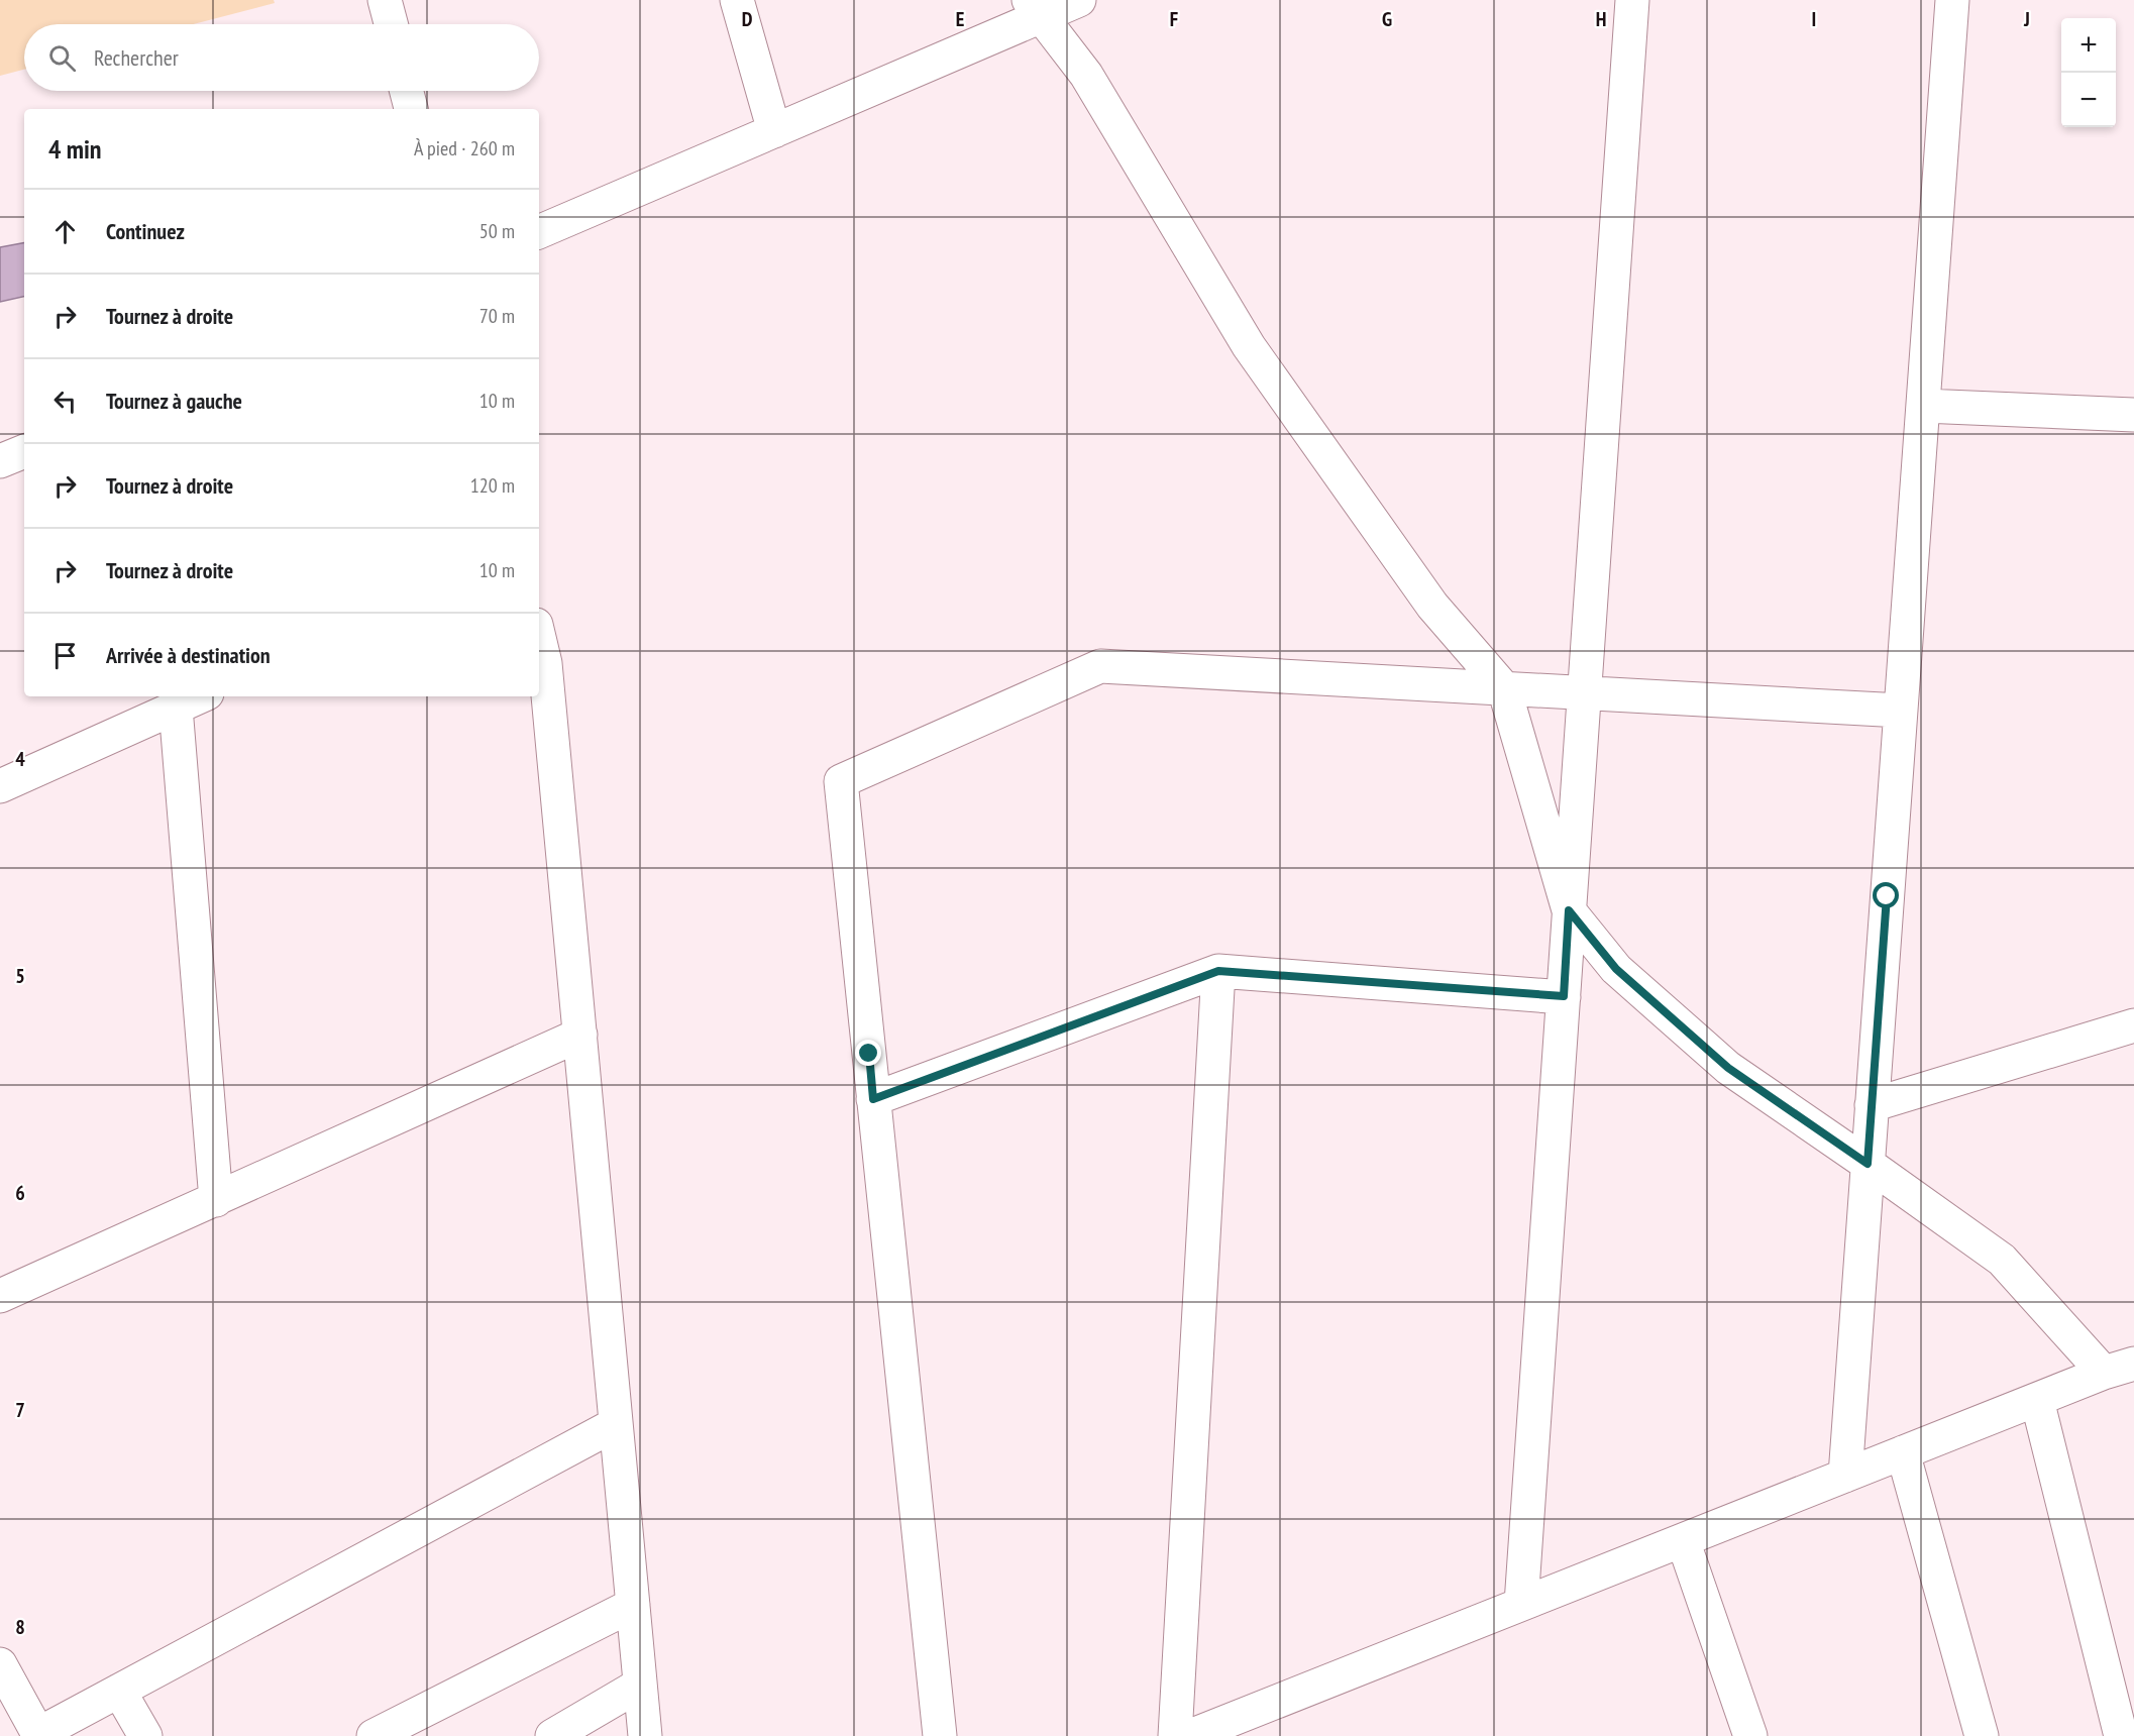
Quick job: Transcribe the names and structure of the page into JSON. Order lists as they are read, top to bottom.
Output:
{
  "page": {
    "map_buttons": ["+", "−"],
    "search": "Rechercher",
    "heading": ["4 min", "À pied · 260 m"],
    "list": [
      ["Continuez", "50 m"],
      ["Tournez à droite", "70 m"],
      ["Tournez à gauche", "10 m"],
      ["Tournez à droite", "120 m"],
      ["Tournez à droite", "10 m"],
      "Arrivée à destination"
    ]
  },
  "grid": {
    "columns": [
      "D",
      "E",
      "F",
      "G",
      "H",
      "I",
      "J"
    ],
    "rows": [
      "4",
      "5",
      "6",
      "7",
      "8"
    ]
  }
}
